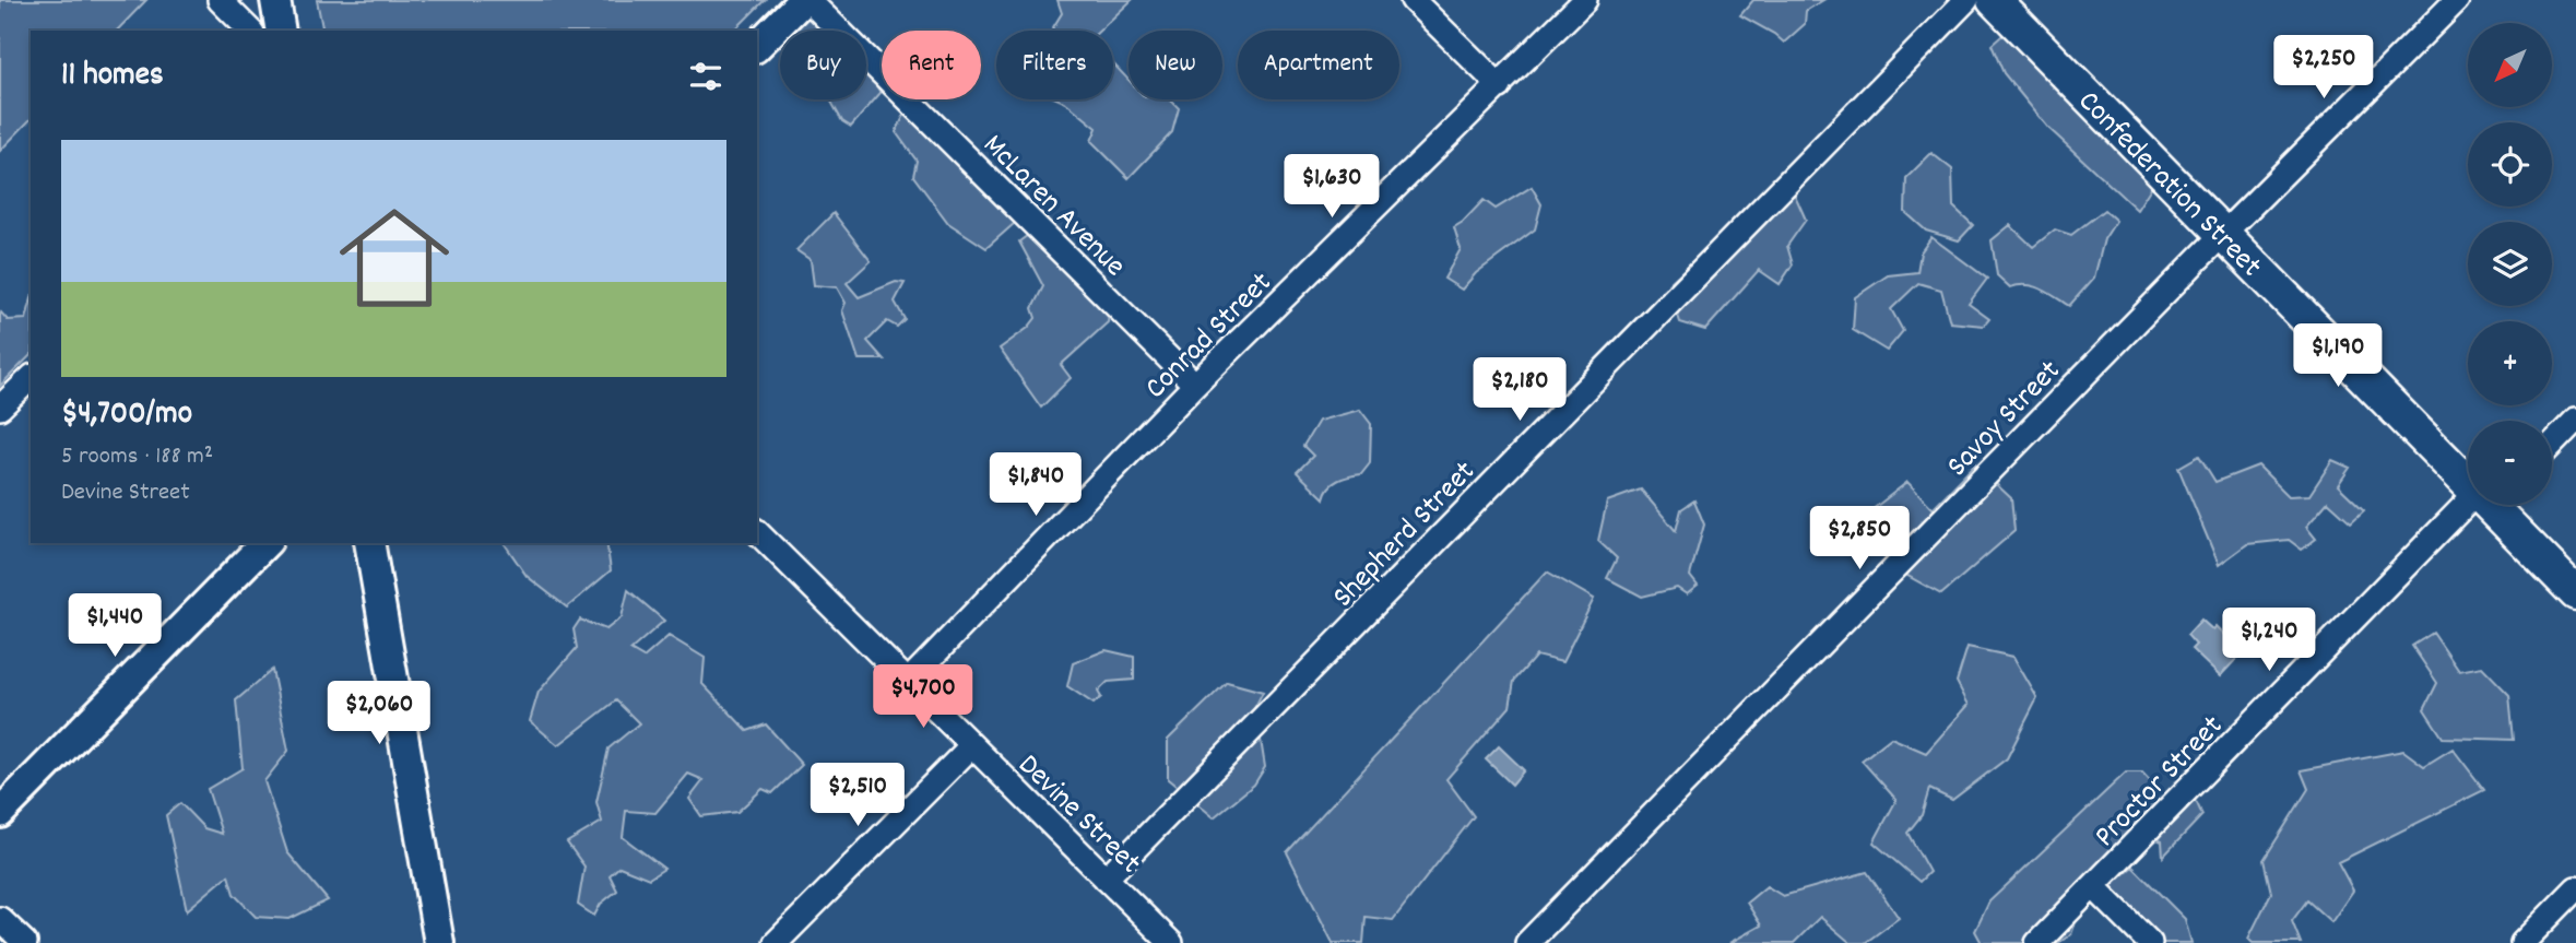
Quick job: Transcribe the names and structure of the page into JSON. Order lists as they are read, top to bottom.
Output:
{
  "streets": {
    "main road": ["Confederation Street"],
    "street": [
      "McLaren Avenue",
      "Conrad Street",
      "Savoy Street",
      "Shepherd Street",
      "Proctor Street",
      "Devine Street"
    ]
  },
  "crossings": [
    ["Confederation Street", "Savoy Street"],
    ["McLaren Avenue", "Conrad Street"],
    ["Conrad Street", "Devine Street"],
    ["Shepherd Street", "Devine Street"]
  ],
  "north": "bottom left",
  "page": {
    "map_buttons": ["+", "−"],
    "chip": [
      "Buy",
      "Rent",
      "Filters",
      "New",
      "Apartment"
    ],
    "heading": "11 homes",
    "price": [
      "$2,250",
      "$1,630",
      "$1,190",
      "$2,180",
      "$1,840",
      "$2,850",
      "$1,440",
      "$1,240",
      "$4,700",
      "$2,060",
      "$2,510"
    ],
    "list": [
      {
        "name": "$4,700/mo",
        "note": "5 rooms · 188 m² · Devine Street"
      }
    ]
  }
}
